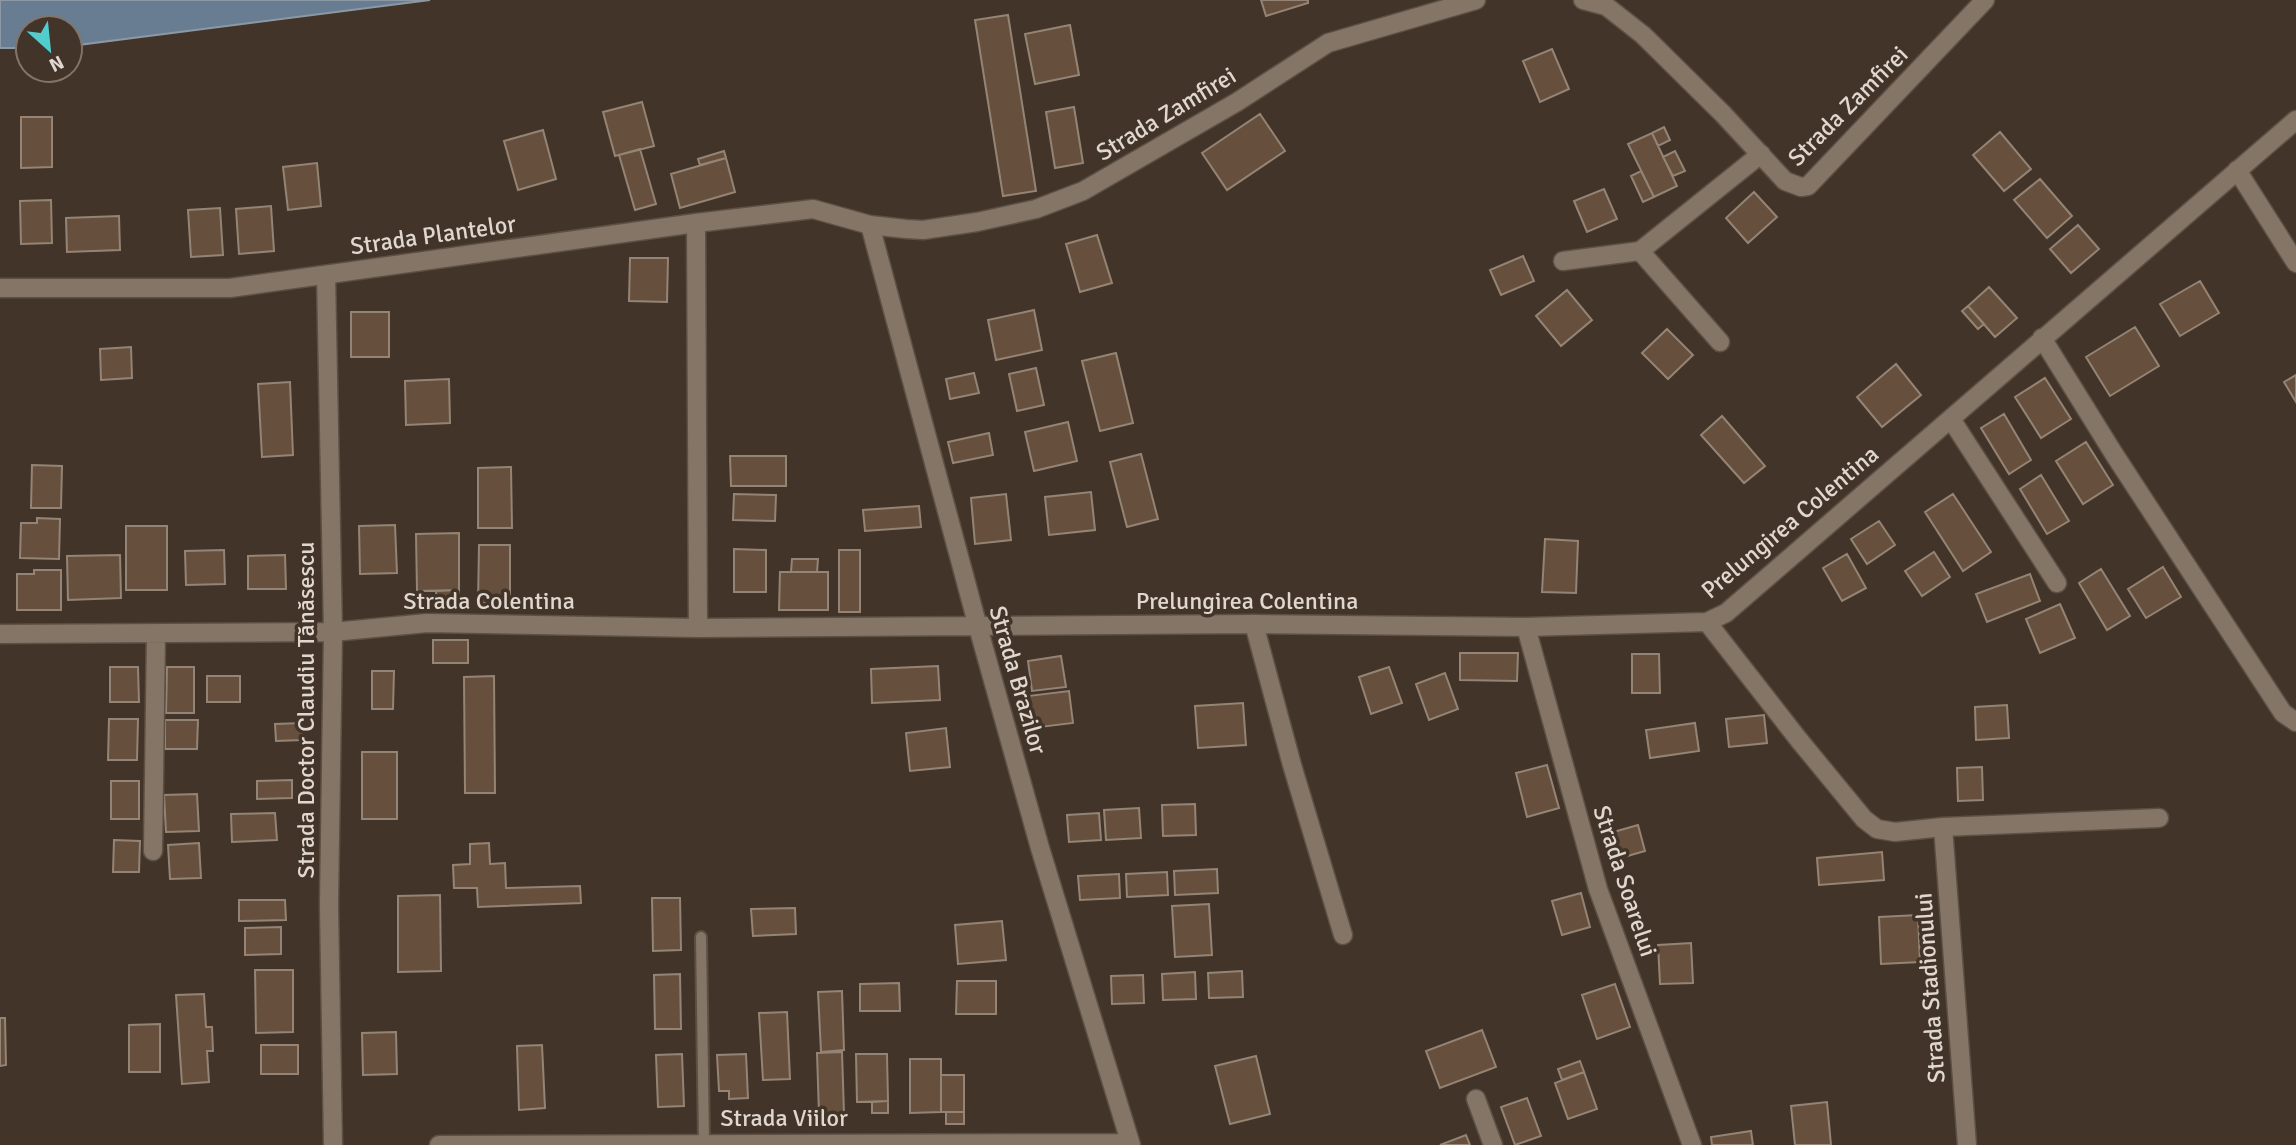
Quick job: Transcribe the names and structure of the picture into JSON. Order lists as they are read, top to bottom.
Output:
{
  "streets": {
    "street": [
      "Strada Zamfirei",
      "Strada Plantelor",
      "Prelungirea Colentina",
      "Strada Colentina",
      "Strada Brazilor",
      "Strada Doctor Claudiu Tănăsescu",
      "Strada Soarelui",
      "Strada Stadionului",
      "Strada Viilor"
    ]
  },
  "crossings": [
    ["Strada Zamfirei", "Strada Plantelor"],
    ["Strada Zamfirei", "Strada Brazilor"],
    ["Strada Plantelor", "Strada Brazilor"],
    ["Strada Plantelor", "Strada Doctor Claudiu Tănăsescu"],
    ["Prelungirea Colentina", "Strada Colentina"],
    ["Prelungirea Colentina", "Strada Brazilor"],
    ["Prelungirea Colentina", "Strada Soarelui"],
    ["Strada Colentina", "Strada Brazilor"],
    ["Strada Colentina", "Strada Doctor Claudiu Tănăsescu"],
    ["Strada Brazilor", "Strada Viilor"]
  ],
  "north": "bottom right"
}
